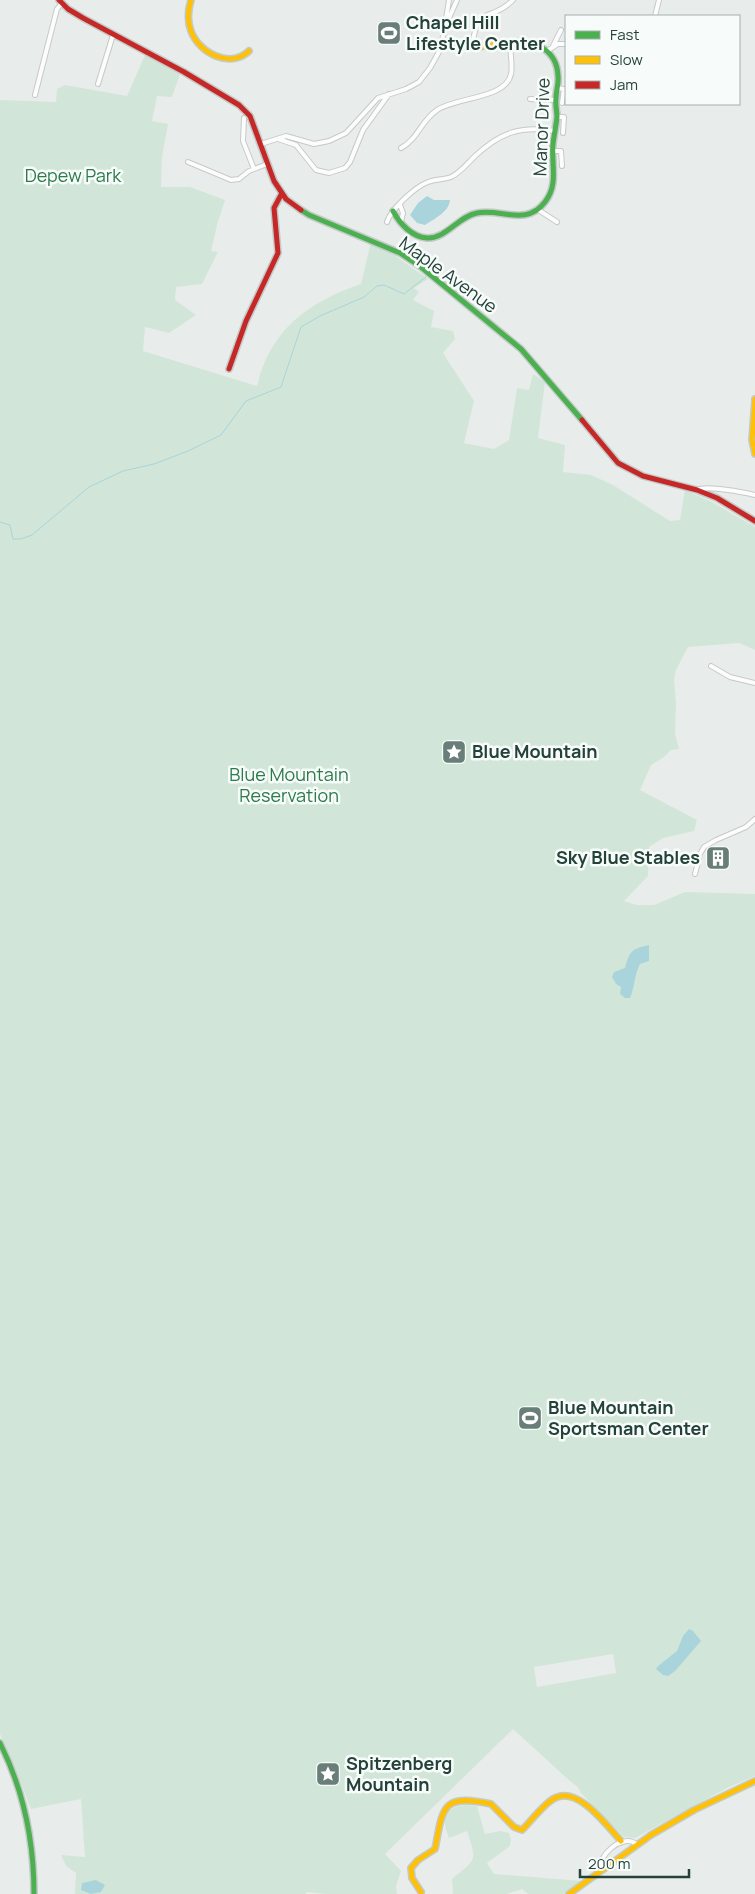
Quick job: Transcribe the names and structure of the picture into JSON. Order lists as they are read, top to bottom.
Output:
{
  "streets": {
    "street": ["Manor Drive", "Maple Avenue"]
  },
  "parks": ["Depew Park", "Blue Mountain Reservation"],
  "places": {
    "sports": ["Chapel Hill Lifestyle Center", "Blue Mountain Sportsman Center"],
    "place": ["Blue Mountain", "Spitzenberg Mountain"],
    "building": ["Sky Blue Stables"]
  },
  "legend": ["Fast", "Slow", "Jam"],
  "scale_bar": "200 m"
}
